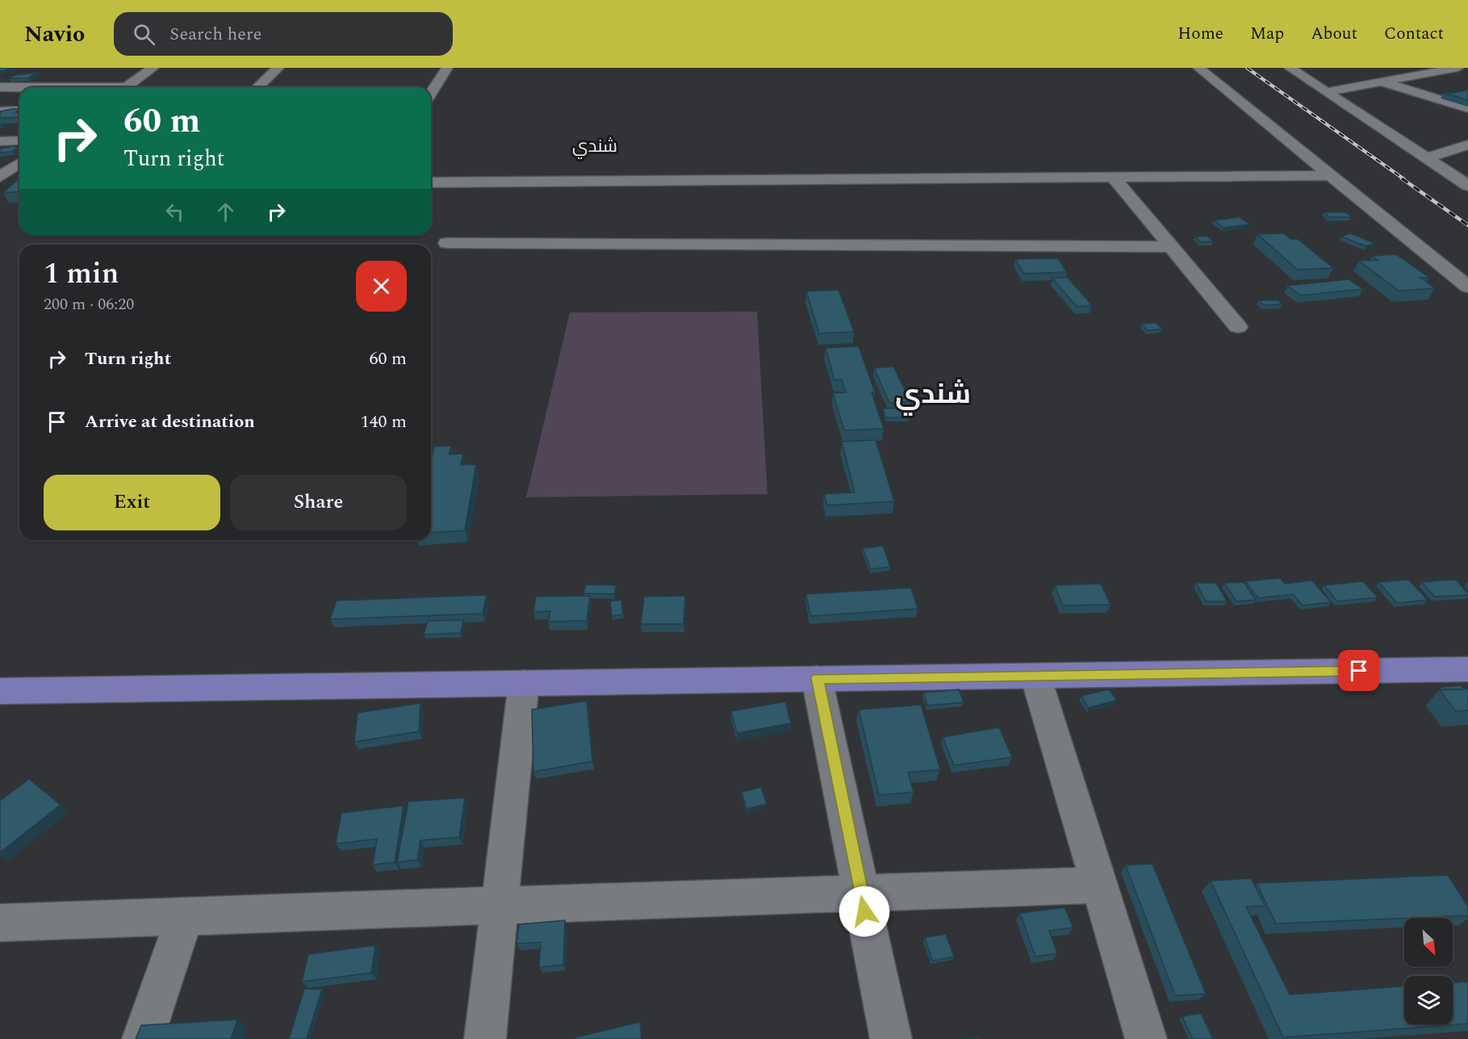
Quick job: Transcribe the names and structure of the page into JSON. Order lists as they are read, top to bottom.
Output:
{
  "districts": ["شندي", "شندي"],
  "north": "bottom right",
  "page": {
    "header": "Navio",
    "search": "Search here",
    "nav": [
      "Home",
      "Map",
      "About",
      "Contact"
    ],
    "turn": ["60 m", "Turn right"],
    "heading": ["1 min", "200 m · 06:20"],
    "list": [
      {
        "name": "Turn right",
        "value": "60 m"
      },
      {
        "name": "Arrive at destination",
        "value": "140 m"
      }
    ],
    "buttons": ["Exit", "Share"]
  }
}
